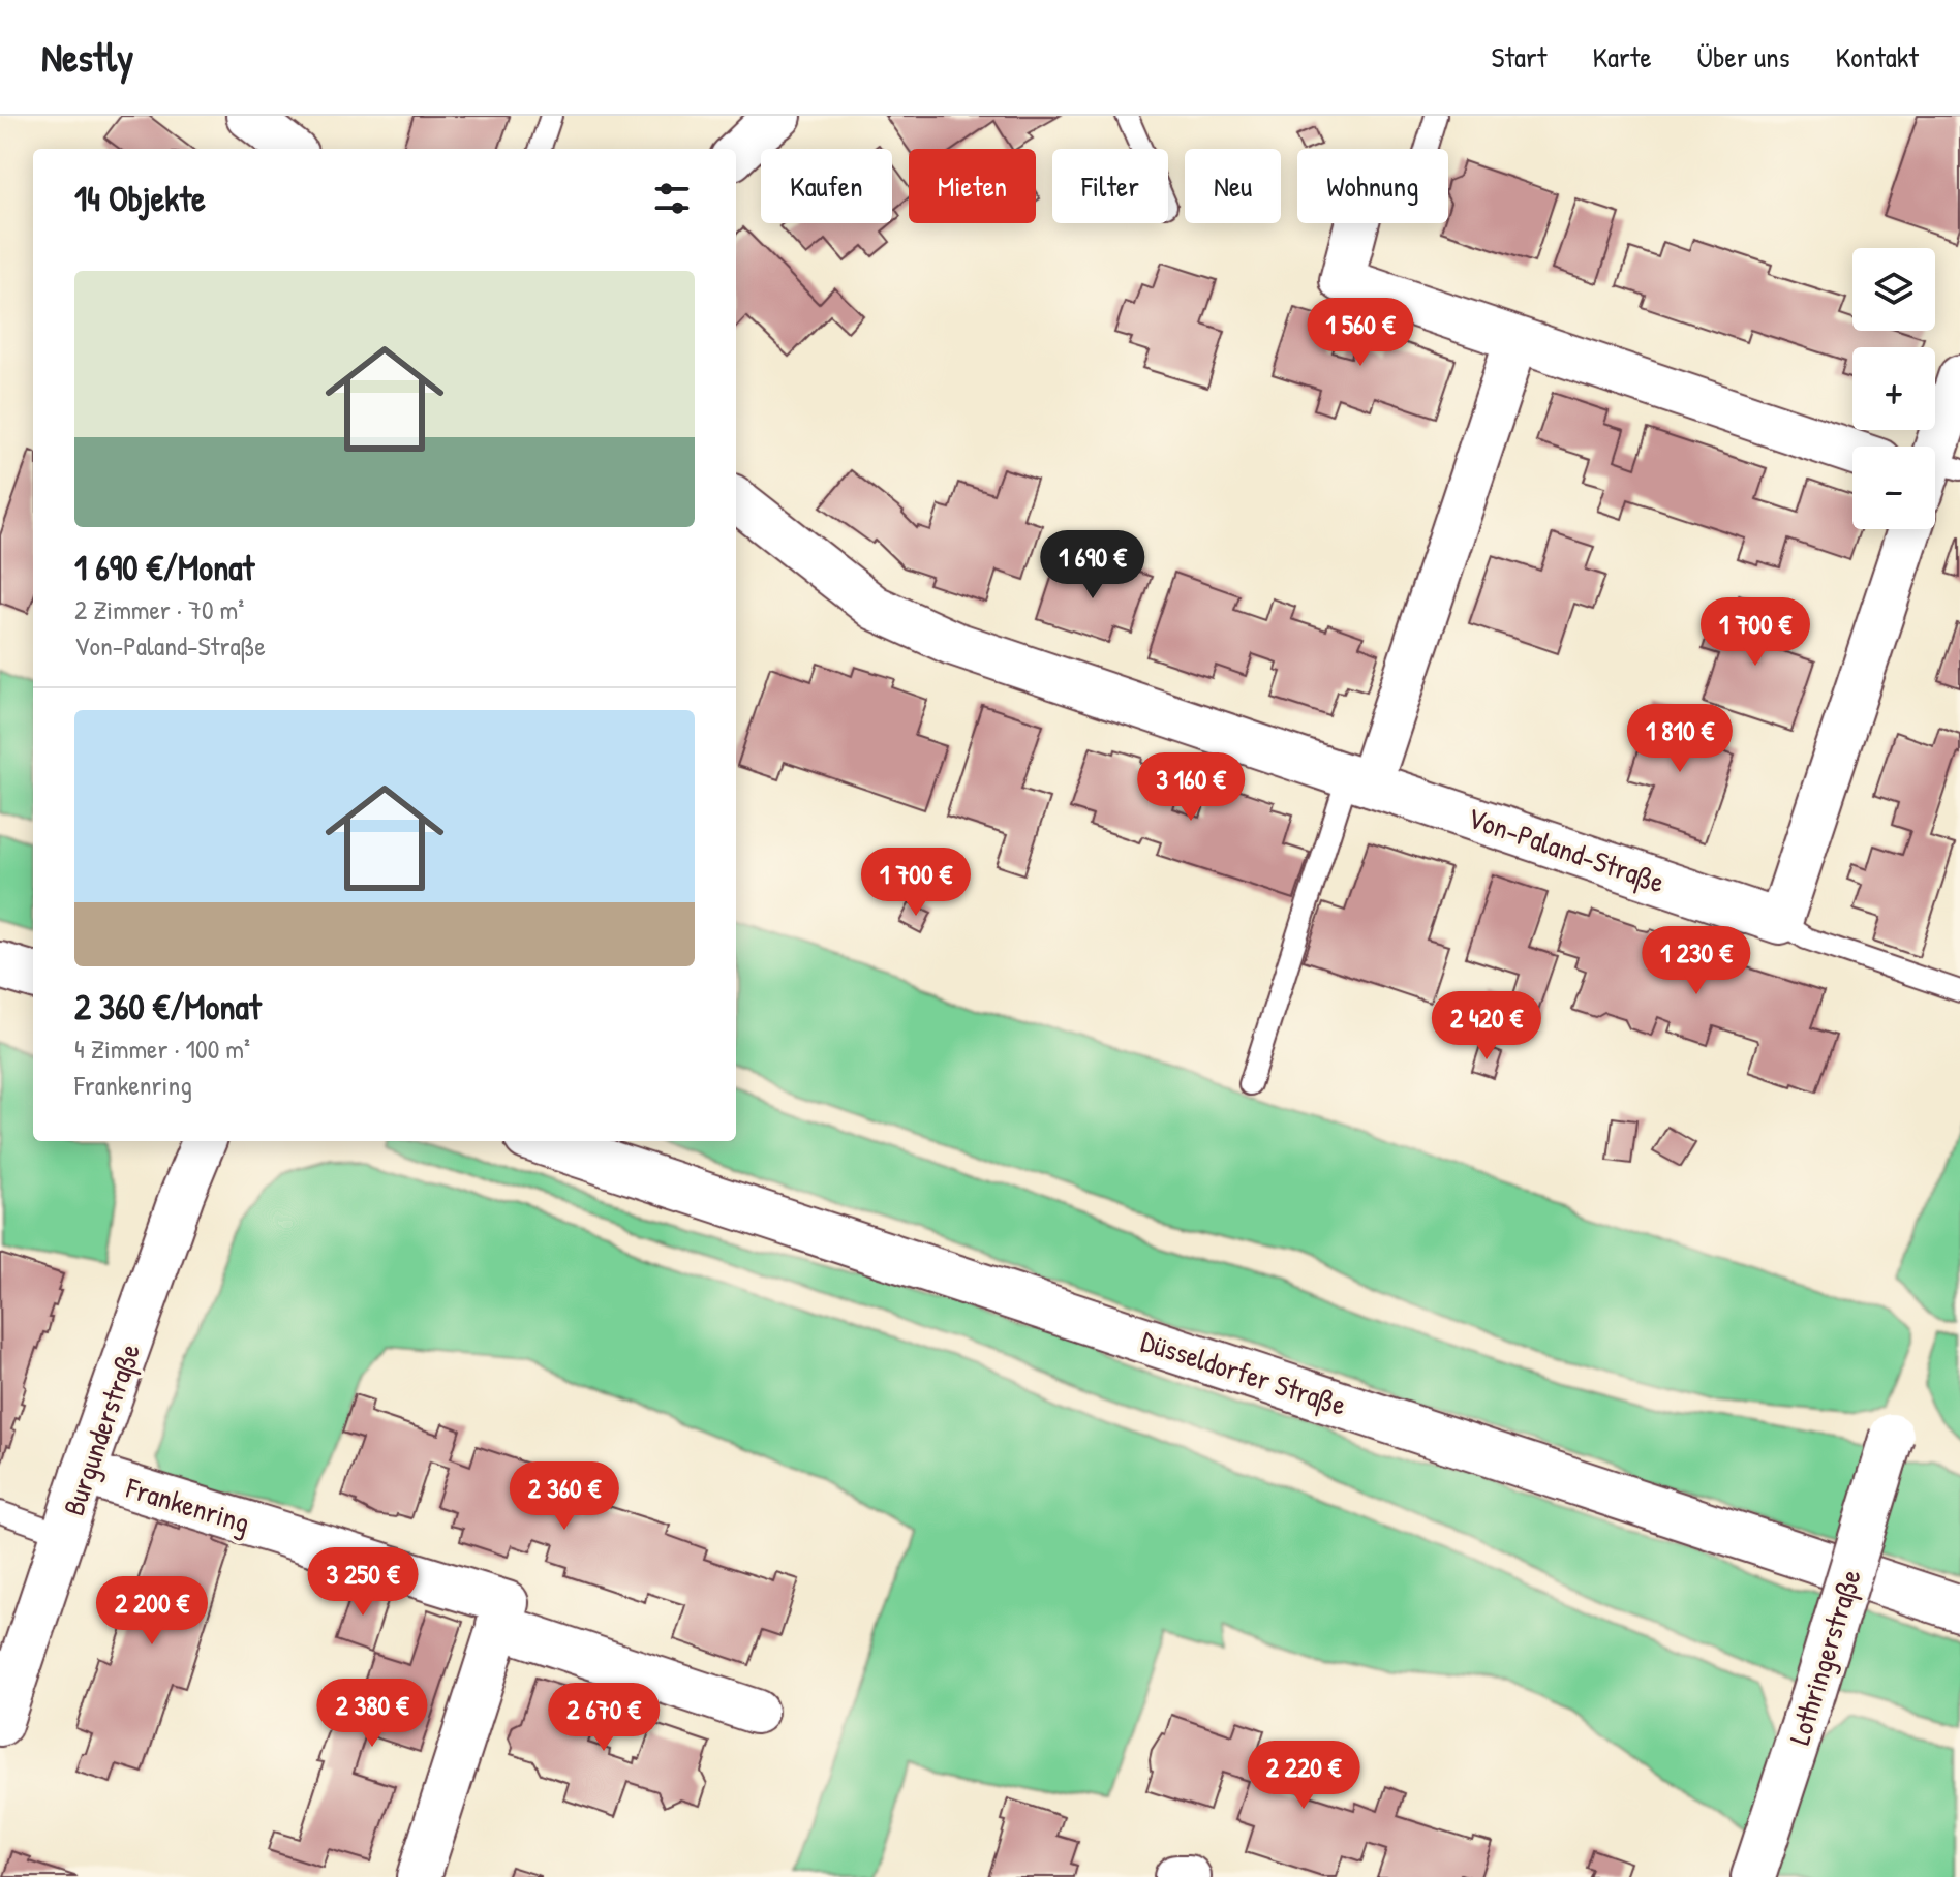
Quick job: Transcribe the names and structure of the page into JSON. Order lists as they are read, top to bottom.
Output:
{
  "streets": {
    "main road": ["Düsseldorfer Straße"],
    "street": [
      "Von-Paland-Straße",
      "Burgunderstraße",
      "Frankenring",
      "Lothringerstraße"
    ]
  },
  "crossings": [
    ["Burgunderstraße", "Frankenring"]
  ],
  "page": {
    "header": "Nestly",
    "nav": [
      "Start",
      "Karte",
      "Über uns",
      "Kontakt"
    ],
    "chip": [
      "Kaufen",
      "Mieten",
      "Filter",
      "Neu",
      "Wohnung"
    ],
    "heading": "14 Objekte",
    "map_buttons": ["+", "−"],
    "list": [
      {
        "name": "1 690 €/Monat",
        "note": "2 Zimmer · 70 m² · Von-Paland-Straße"
      },
      {
        "name": "2 360 €/Monat",
        "note": "4 Zimmer · 100 m² · Frankenring"
      }
    ],
    "price": [
      "1 560 €",
      "1 690 €",
      "1 700 €",
      "1 810 €",
      "3 160 €",
      "1 700 €",
      "1 230 €",
      "2 420 €",
      "2 360 €",
      "3 250 €",
      "2 200 €",
      "2 380 €",
      "2 670 €",
      "2 220 €"
    ]
  }
}
